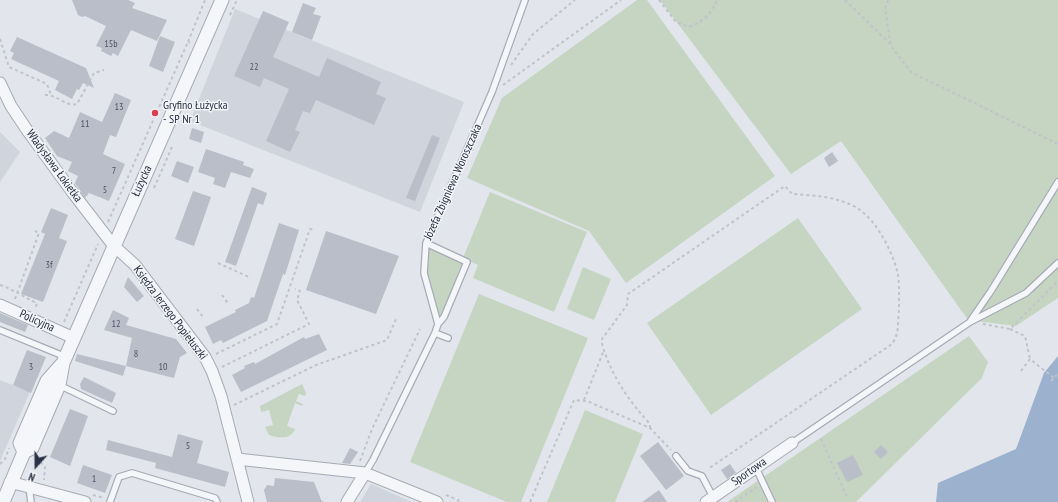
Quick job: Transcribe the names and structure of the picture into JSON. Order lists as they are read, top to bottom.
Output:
{
  "streets": {
    "street": [
      "Władysława Łokietka",
      "Łużycka",
      "Księdza Jerzego Popiełuszki",
      "Policyjna",
      "Sportowa"
    ],
    "lane": ["Józefa Zbigniewa Woroszczaka"]
  },
  "crossings": [
    ["Władysława Łokietka", "Łużycka"],
    ["Władysława Łokietka", "Księdza Jerzego Popiełuszki"],
    ["Łużycka", "Księdza Jerzego Popiełuszki"],
    ["Łużycka", "Policyjna"]
  ],
  "places": ["Gryfino Łużycka - SP Nr 1"],
  "house_numbers": [
    "15b",
    "22",
    "13",
    "11",
    "7",
    "5",
    "3f",
    "12",
    "8",
    "3",
    "10",
    "5",
    "1"
  ],
  "north": "bottom"
}
